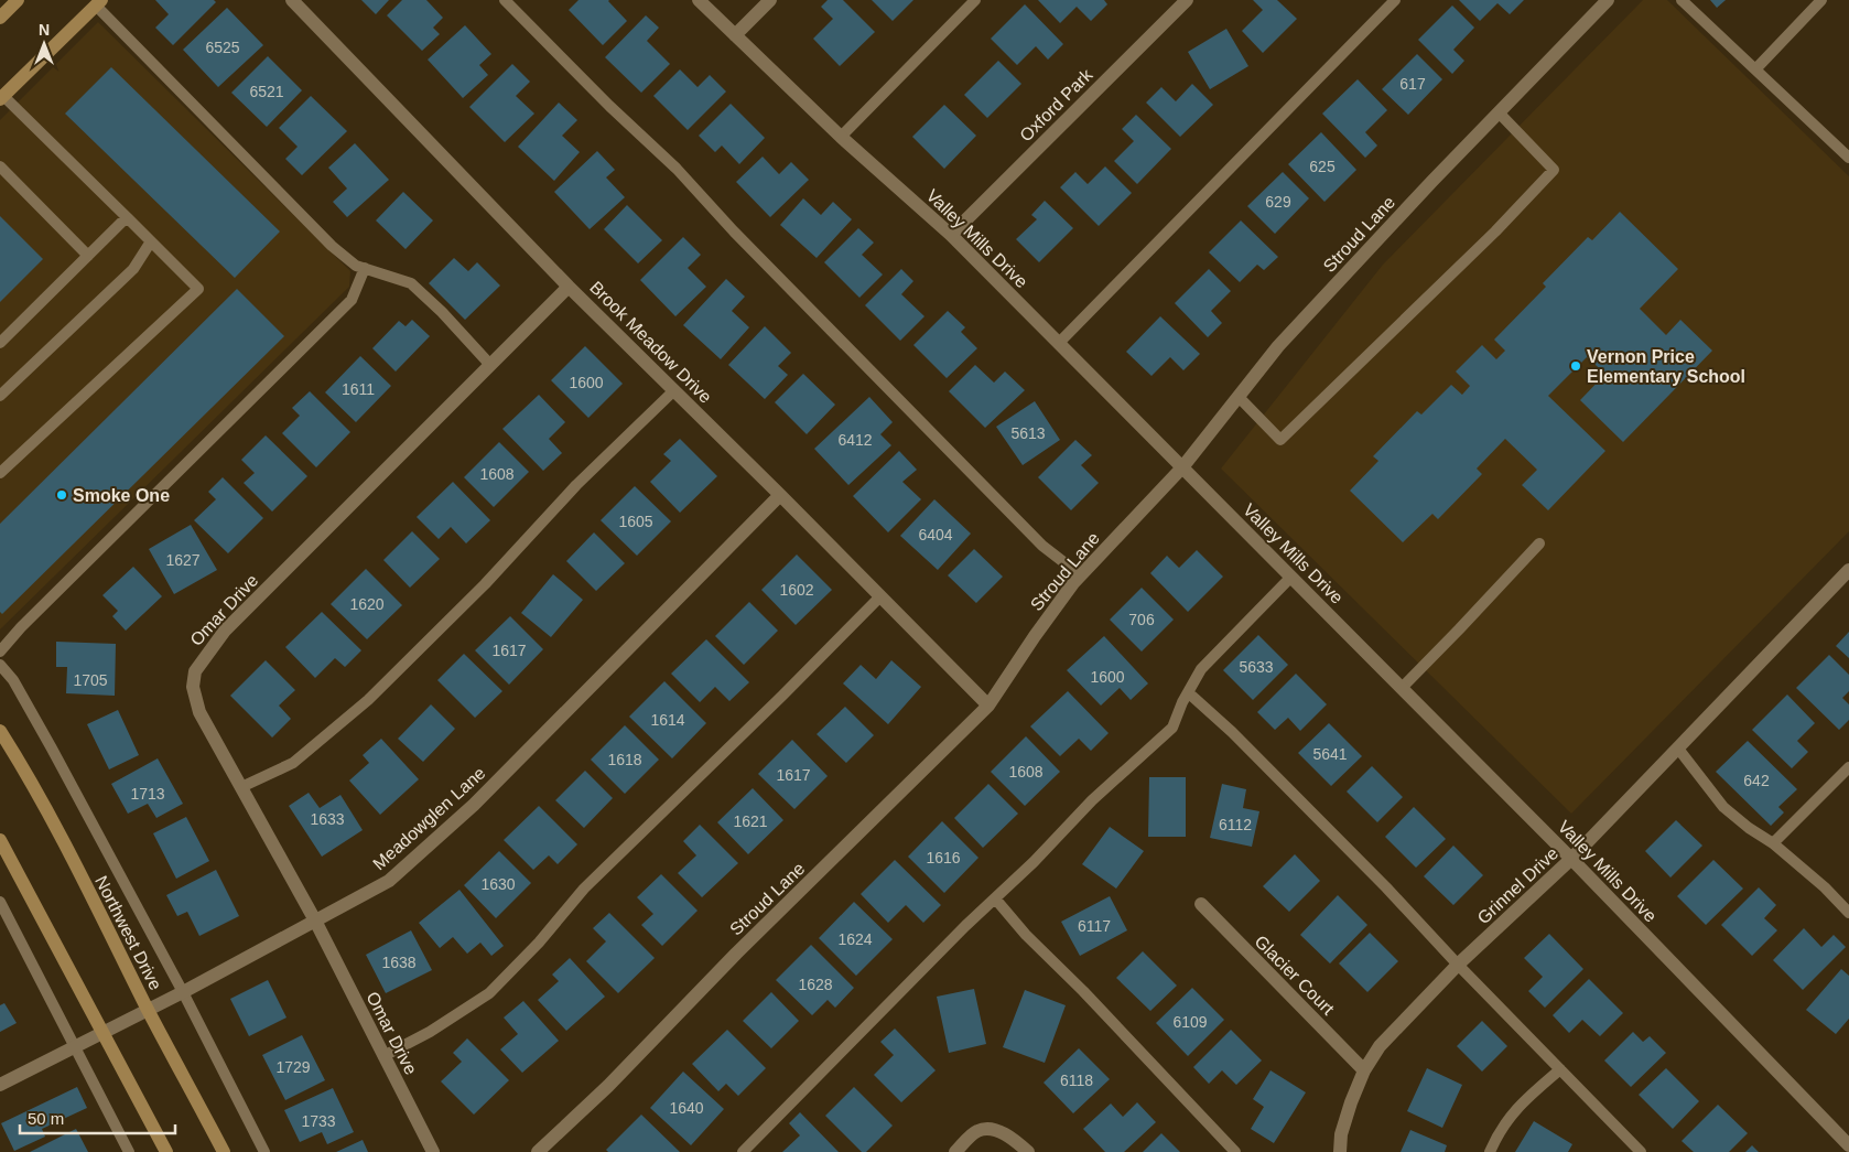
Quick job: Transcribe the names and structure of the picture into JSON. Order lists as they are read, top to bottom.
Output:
{
  "streets": {
    "main road": ["Northwest Drive"],
    "street": [
      "Oxford Park",
      "Stroud Lane",
      "Valley Mills Drive",
      "Brook Meadow Drive",
      "Omar Drive",
      "Meadowglen Lane",
      "Grinnel Drive",
      "Glacier Court"
    ]
  },
  "crossings": [
    ["Oxford Park", "Valley Mills Drive"],
    ["Stroud Lane", "Valley Mills Drive"],
    ["Stroud Lane", "Brook Meadow Drive"],
    ["Valley Mills Drive", "Grinnel Drive"],
    ["Brook Meadow Drive", "Omar Drive"],
    ["Brook Meadow Drive", "Meadowglen Lane"],
    ["Omar Drive", "Meadowglen Lane"],
    ["Meadowglen Lane", "Northwest Drive"],
    ["Grinnel Drive", "Glacier Court"]
  ],
  "places": ["Vernon Price Elementary School", "Smoke One"],
  "house_numbers": [
    "6525",
    "617",
    "6521",
    "625",
    "629",
    "1600",
    "1611",
    "5613",
    "6412",
    "1608",
    "1605",
    "6404",
    "1627",
    "1602",
    "1620",
    "706",
    "1617",
    "5633",
    "1600",
    "1705",
    "1614",
    "5641",
    "1618",
    "1608",
    "1617",
    "642",
    "1713",
    "1633",
    "1621",
    "6112",
    "1616",
    "1630",
    "6117",
    "1624",
    "1638",
    "1628",
    "6109",
    "1729",
    "6118",
    "1640",
    "1733"
  ],
  "scale_bar": "50 m",
  "north": "top"
}
